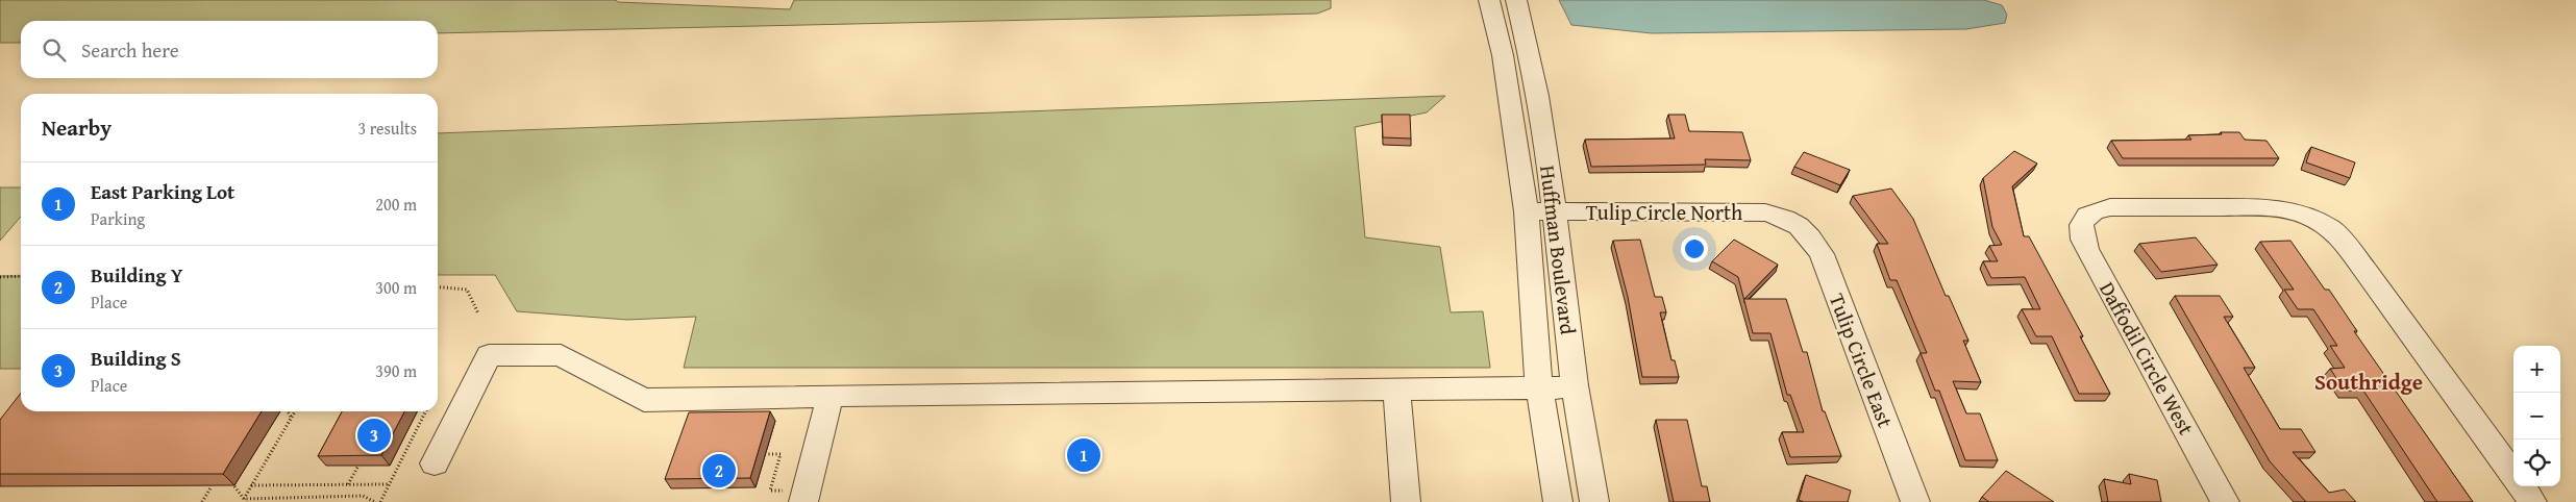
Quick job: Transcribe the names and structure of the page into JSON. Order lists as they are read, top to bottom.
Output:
{
  "streets": {
    "street": [
      "Tulip Circle North",
      "Huffman Boulevard",
      "Daffodil Circle West",
      "Tulip Circle East"
    ]
  },
  "crossings": [
    ["Tulip Circle North", "Huffman Boulevard"],
    ["Tulip Circle North", "Tulip Circle East"]
  ],
  "districts": ["Southridge"],
  "page": {
    "search": "Search here",
    "heading": ["Nearby", "3 results"],
    "list": [
      {
        "mark": "1",
        "name": "East Parking Lot",
        "note": "Parking",
        "value": "200 m"
      },
      {
        "mark": "2",
        "name": "Building Y",
        "note": "Place",
        "value": "300 m"
      },
      {
        "mark": "3",
        "name": "Building S",
        "note": "Place",
        "value": "390 m"
      }
    ],
    "map_buttons": ["+", "−"],
    "pins": ["3", "1", "2"]
  }
}
